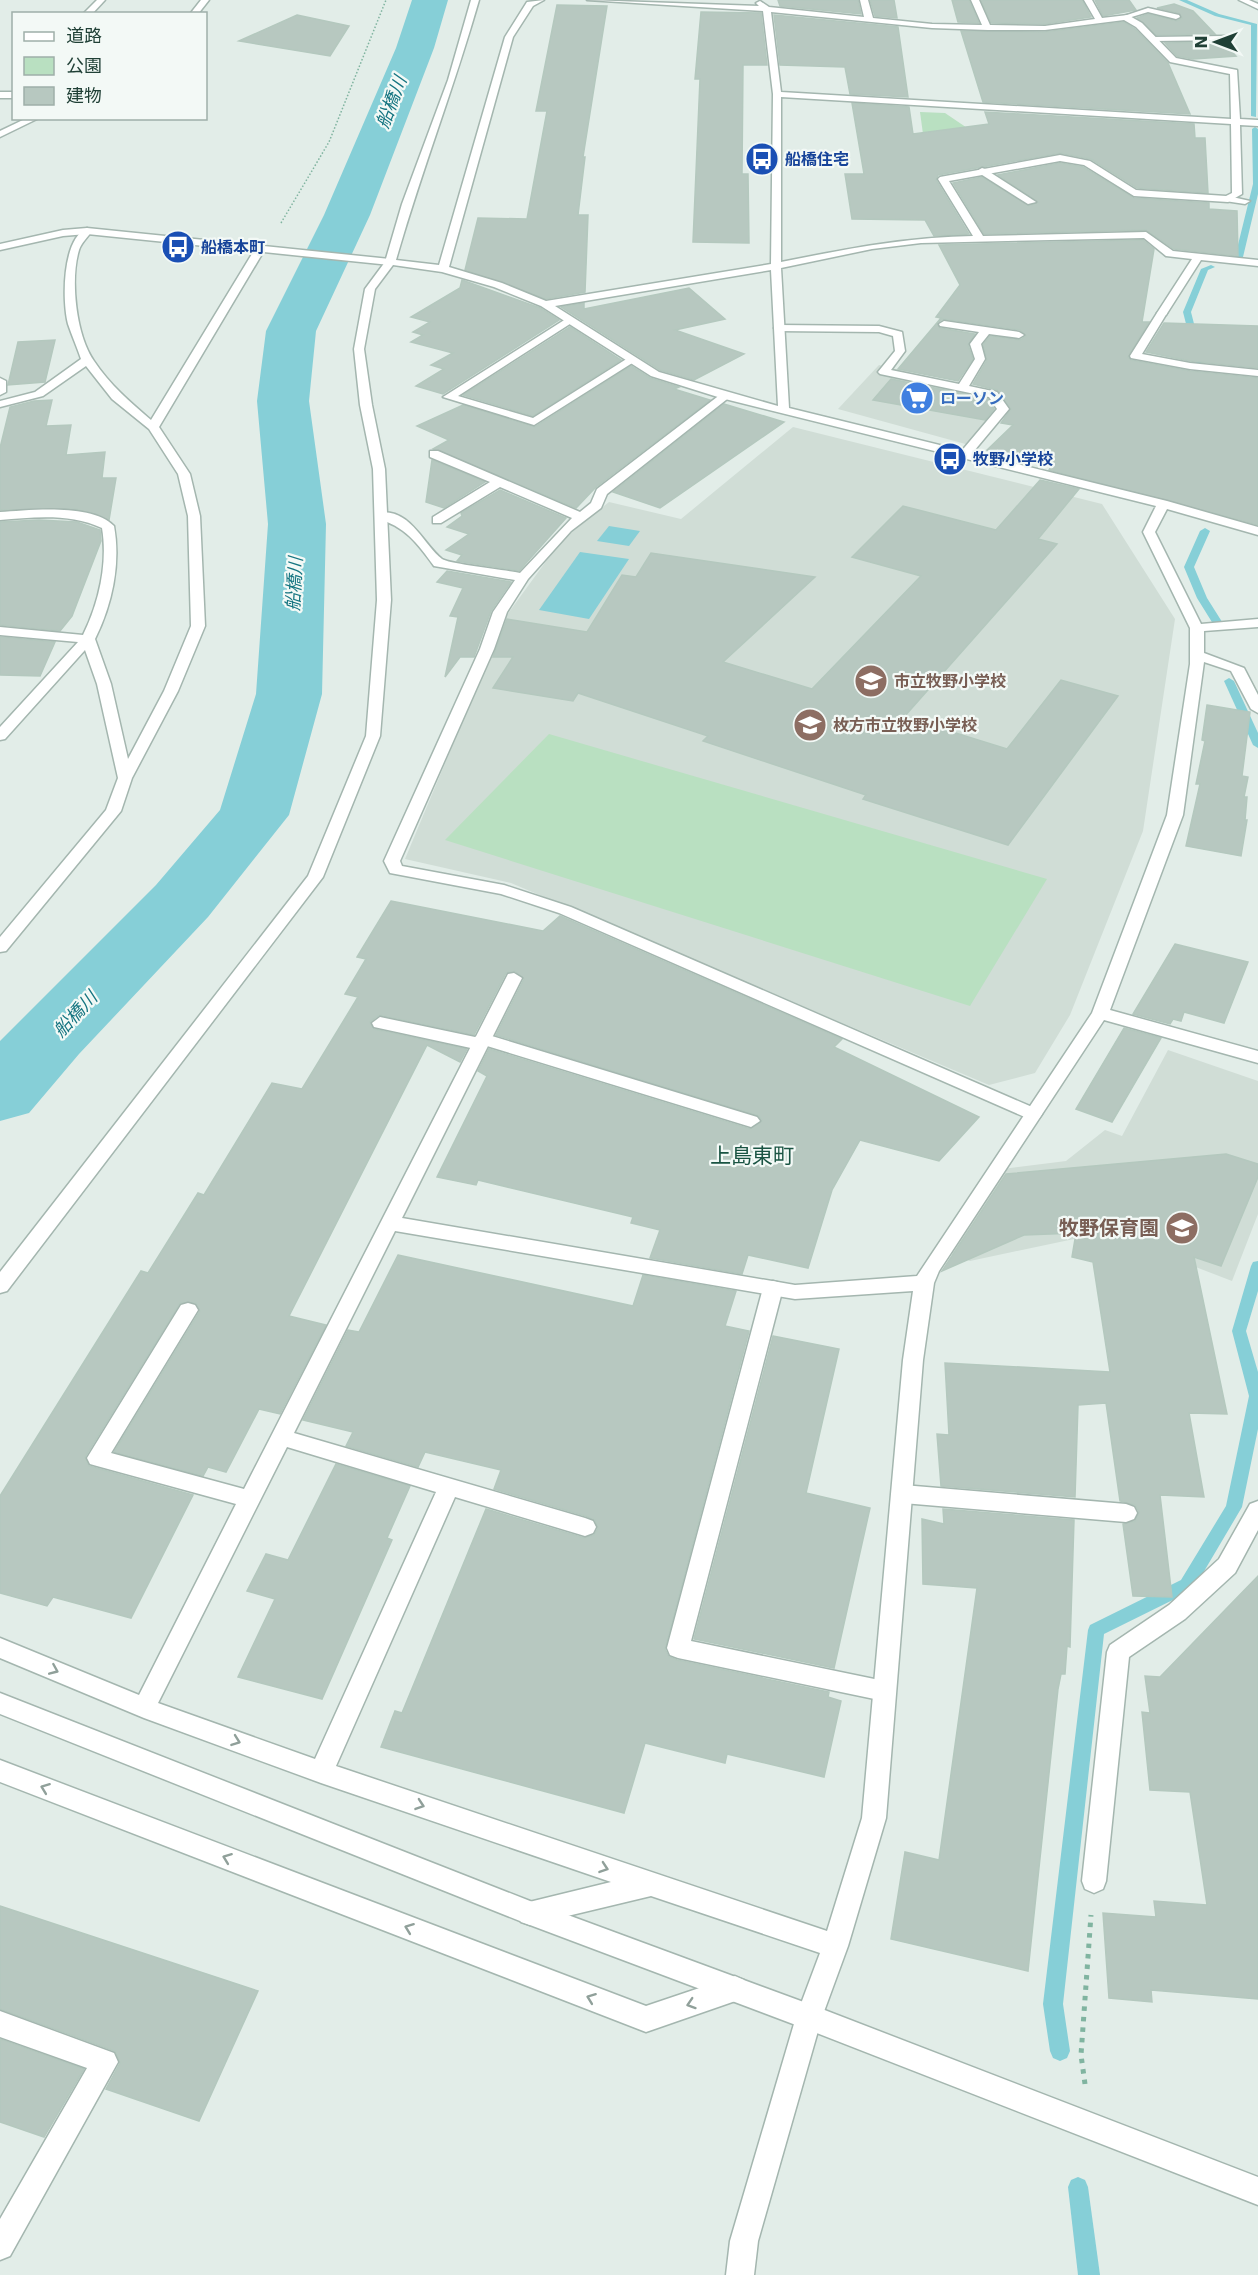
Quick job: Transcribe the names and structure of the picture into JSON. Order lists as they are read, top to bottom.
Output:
{
  "districts": ["上島東町"],
  "water": ["船橋川"],
  "places": {
    "bus stop": ["船橋住宅", "船橋本町", "牧野小学校"],
    "supermarket": ["ローソン"],
    "school or university": ["市立牧野小学校", "枚方市立牧野小学校", "牧野保育園"]
  },
  "legend": ["道路", "公園", "建物"],
  "north": "left"
}
